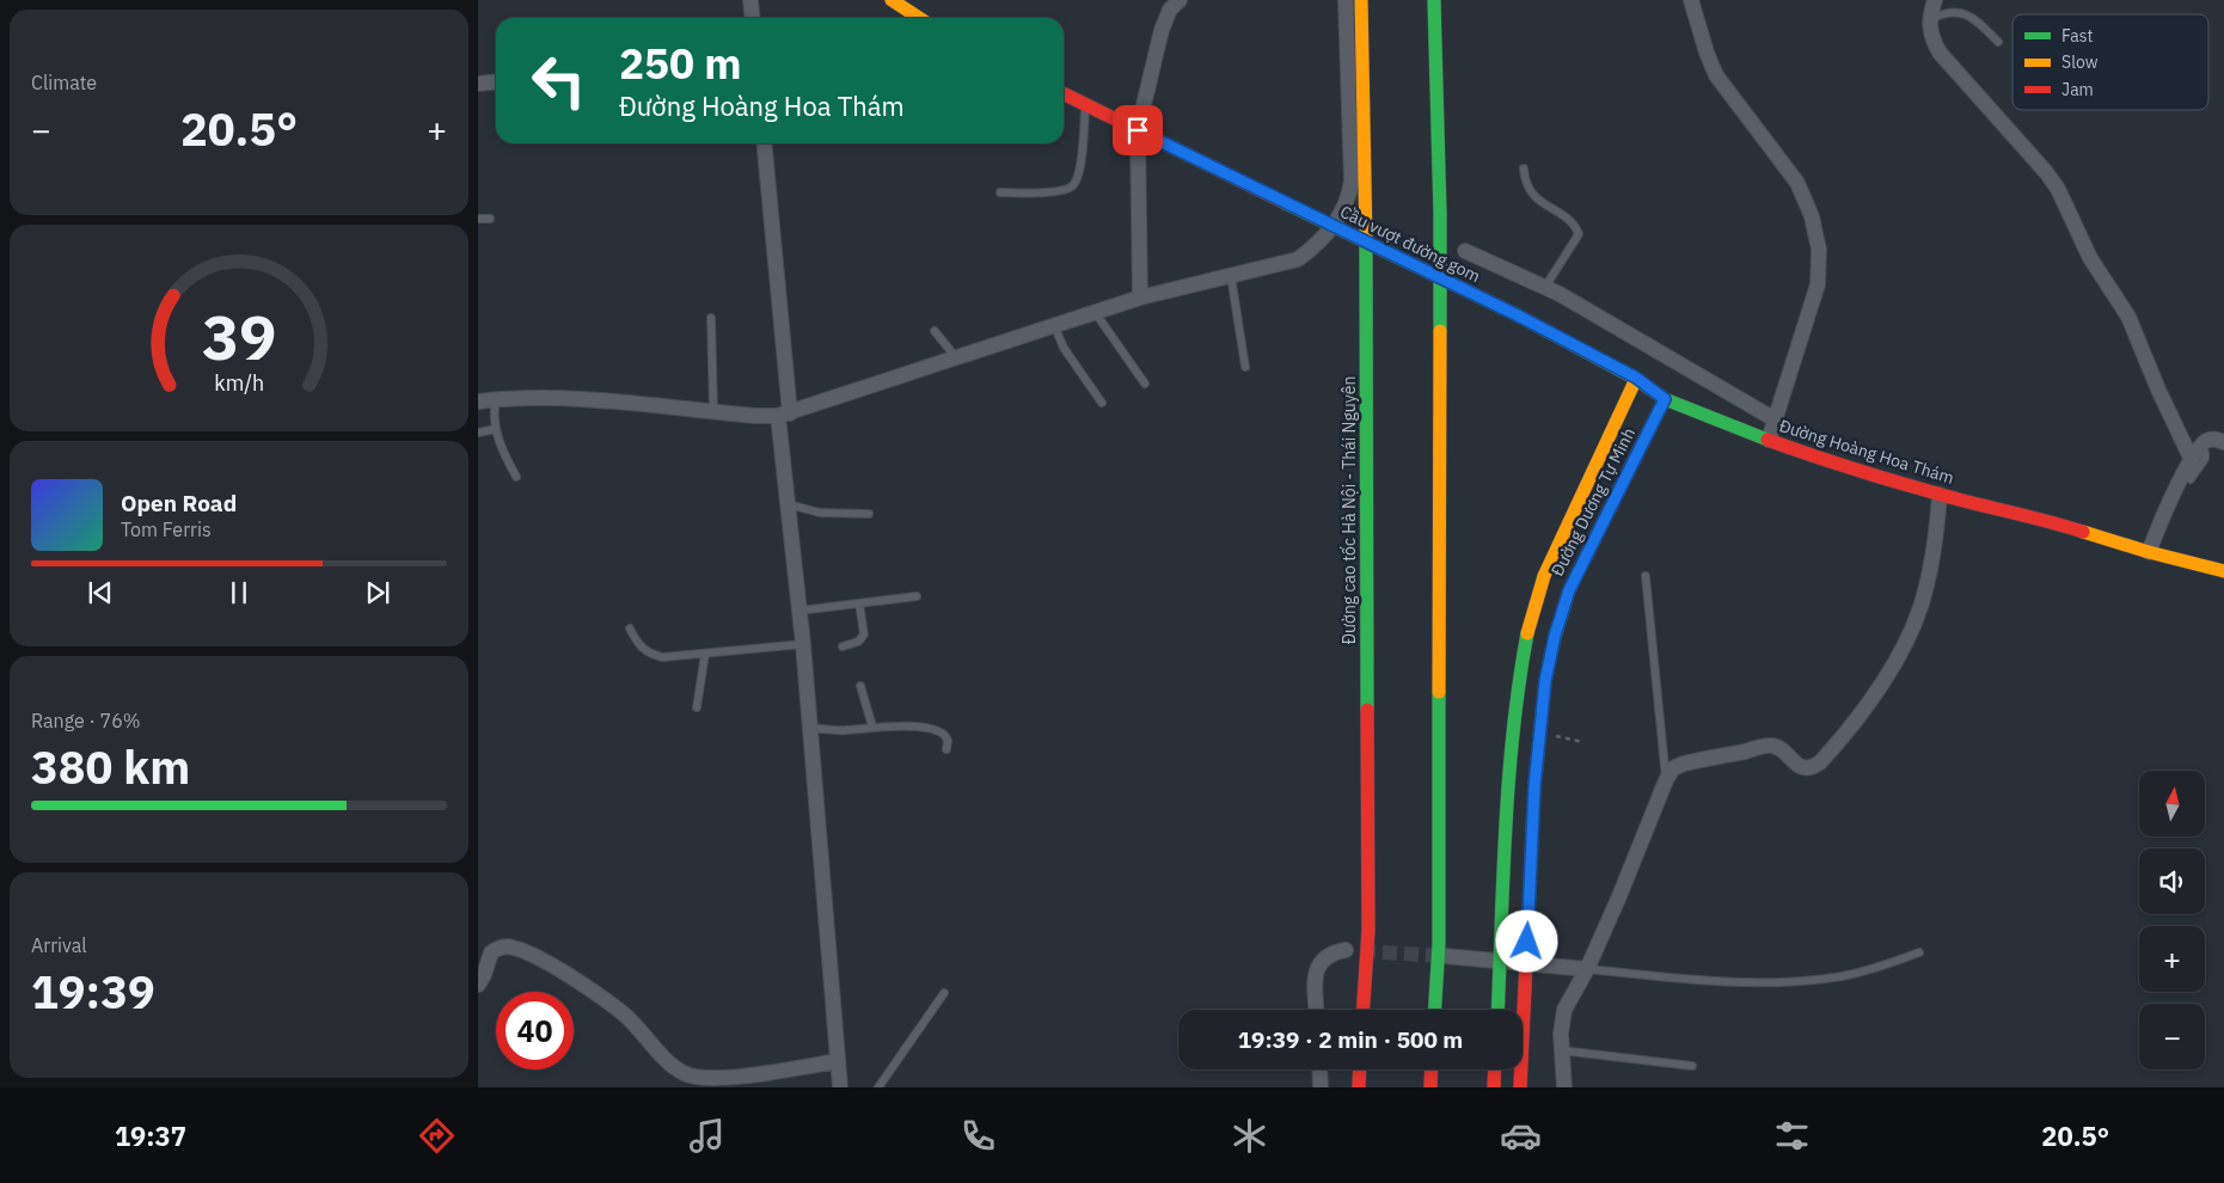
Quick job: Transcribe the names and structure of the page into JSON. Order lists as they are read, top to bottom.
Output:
{
  "streets": {
    "main road": [
      "Cầu vượt đường gom",
      "Đường Hoàng Hoa Thám",
      "Đường Dương Tự Minh",
      "Đường cao tốc Hà Nội - Thái Nguyên"
    ]
  },
  "crossings": [
    ["Cầu vượt đường gom", "Đường Hoàng Hoa Thám"],
    ["Đường Hoàng Hoa Thám", "Đường Dương Tự Minh"]
  ],
  "legend": ["Fast", "Slow", "Jam"],
  "north": "top",
  "page": {
    "tile": [
      "Climate",
      ["Range · 76%", "380 km"],
      ["Arrival", "19:39"]
    ],
    "turn": ["250 m", "Đường Hoàng Hoa Thám"],
    "heat": ["−", "20.5°", "+"],
    "song": ["Open Road", "Tom Ferris"],
    "map_buttons": ["+", "−"],
    "limit": "40",
    "trip": "19:39 · 2 min · 500 m",
    "tabs": ["19:37", "20.5°"],
    "gauge": ["39", "km/h"]
  }
}
